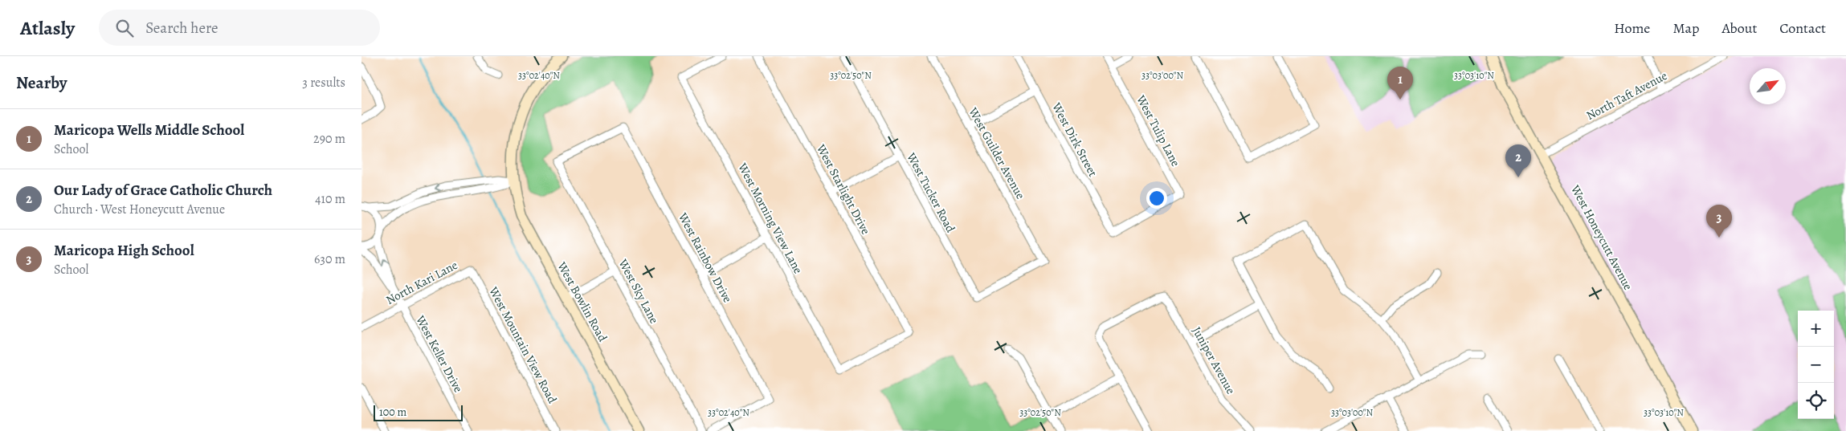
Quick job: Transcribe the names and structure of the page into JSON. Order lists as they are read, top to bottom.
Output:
{
  "streets": {
    "street": [
      "North Taft Avenue",
      "West Tulip Lane",
      "West Dirk Street",
      "West Guilder Avenue",
      "West Starlight Drive",
      "West Tucker Road",
      "West Morning View Lane",
      "West Honeycutt Avenue",
      "West Rainbow Drive",
      "North Kari Lane",
      "West Sky Lane",
      "West Bowlin Road",
      "West Mountain View Road",
      "West Keller Drive",
      "Juniper Avenue"
    ]
  },
  "crossings": [
    ["North Taft Avenue", "West Honeycutt Avenue"],
    ["West Tulip Lane", "West Dirk Street"],
    ["West Guilder Avenue", "West Tucker Road"],
    ["West Starlight Drive", "West Morning View Lane"],
    ["West Rainbow Drive", "West Sky Lane"],
    ["North Kari Lane", "West Mountain View Road"],
    ["North Kari Lane", "West Keller Drive"]
  ],
  "scale_bar": "100 m",
  "north": "top right",
  "page": {
    "header": "Atlasly",
    "search": "Search here",
    "nav": [
      "Home",
      "Map",
      "About",
      "Contact"
    ],
    "heading": ["Nearby", "3 results"],
    "pins": ["1", "2", "3"],
    "list": [
      {
        "mark": "1",
        "name": "Maricopa Wells Middle School",
        "note": "School",
        "value": "290 m"
      },
      {
        "mark": "2",
        "name": "Our Lady of Grace Catholic Church",
        "note": "Church · West Honeycutt Avenue",
        "value": "410 m"
      },
      {
        "mark": "3",
        "name": "Maricopa High School",
        "note": "School",
        "value": "630 m"
      }
    ],
    "map_buttons": ["+", "−"],
    "scale": "100 m"
  },
  "coordinates": [
    "33°02'40\"N",
    "33°02'50\"N",
    "33°03'00\"N",
    "33°03'10\"N"
  ]
}
